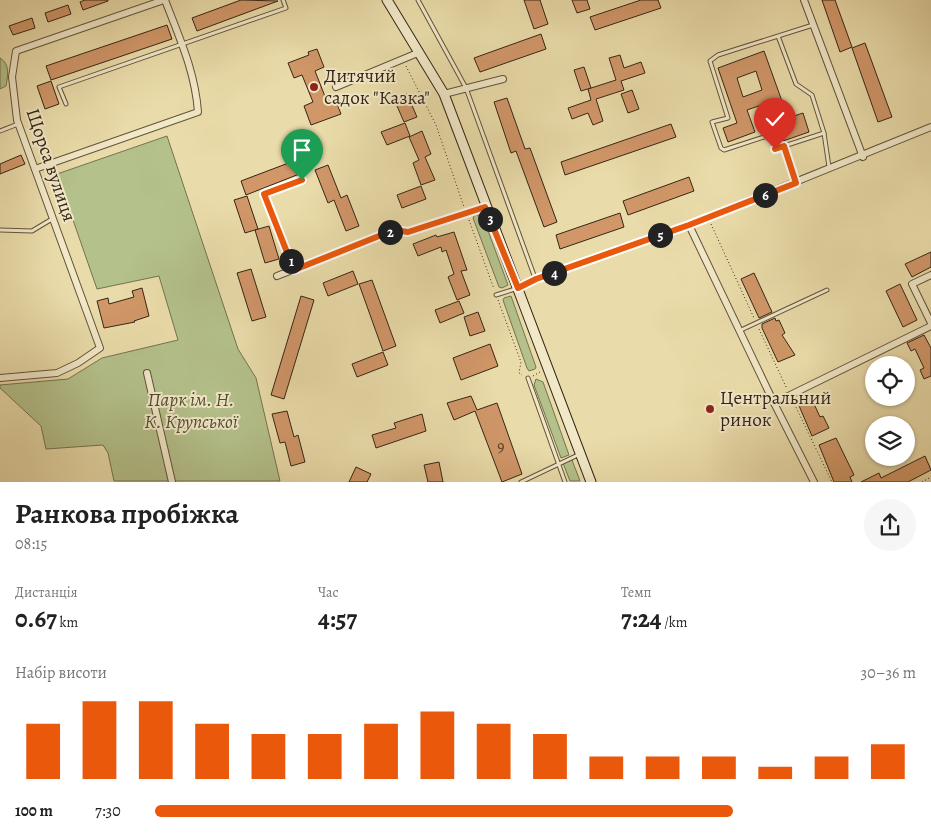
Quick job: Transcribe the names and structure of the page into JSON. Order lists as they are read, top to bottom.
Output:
{
  "streets": {
    "street": ["Щорса вулиця"]
  },
  "parks": ["Парк ім. Н. К. Крупської"],
  "places": ["Дитячий садок \"Казка\"", "Центральний ринок"],
  "house_numbers": ["9"],
  "page": {
    "pins": [
      "6",
      "3",
      "2",
      "5",
      "1",
      "4"
    ],
    "heading": ["Ранкова пробіжка", "08:15"],
    "stats": [
      ["Дистанція", "0.67 km"],
      ["Час", "4:57"],
      ["Темп", "7:24 /km"]
    ],
    "chart": ["Набір висоти", "30–36 m"],
    "list": [
      {
        "name": "100 m",
        "note": "7:30"
      }
    ]
  }
}
